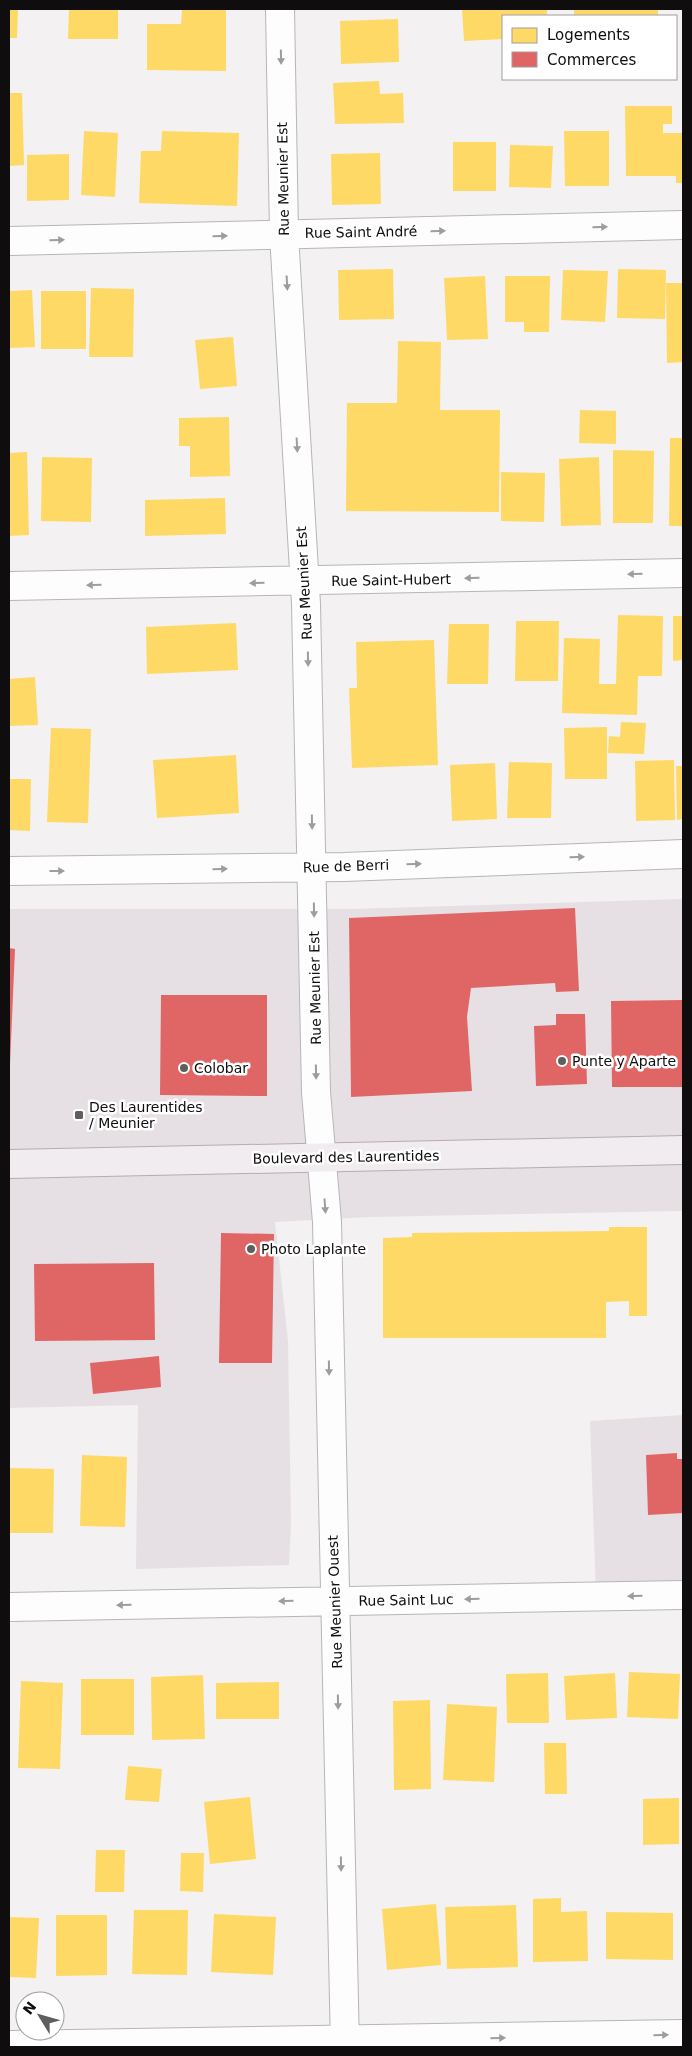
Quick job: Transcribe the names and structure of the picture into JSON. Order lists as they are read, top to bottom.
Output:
{
  "streets": {
    "main road": ["Boulevard des Laurentides"],
    "street": [
      "Rue Meunier Est",
      "Rue Saint André",
      "Rue Saint-Hubert",
      "Rue de Berri",
      "Rue Saint Luc",
      "Rue Meunier Ouest"
    ]
  },
  "crossings": [
    ["Rue Meunier Est", "Rue Saint André"],
    ["Rue Meunier Est", "Rue Saint-Hubert"],
    ["Rue Meunier Est", "Rue de Berri"],
    ["Rue Meunier Est", "Boulevard des Laurentides"],
    ["Rue Meunier Est", "Rue Meunier Ouest"],
    ["Boulevard des Laurentides", "Rue Meunier Ouest"],
    ["Rue Saint Luc", "Rue Meunier Ouest"]
  ],
  "one_way": [
    "Rue Meunier Est",
    "Rue Saint André",
    "Rue Saint-Hubert",
    "Rue de Berri",
    "Rue Saint Luc",
    "Rue Meunier Ouest"
  ],
  "places": {
    "other": ["Punte y Aparte", "Colobar", "Photo Laplante"],
    "transit": ["Des Laurentides / Meunier"]
  },
  "legend": ["Logements", "Commerces"],
  "north": "top left"
}
